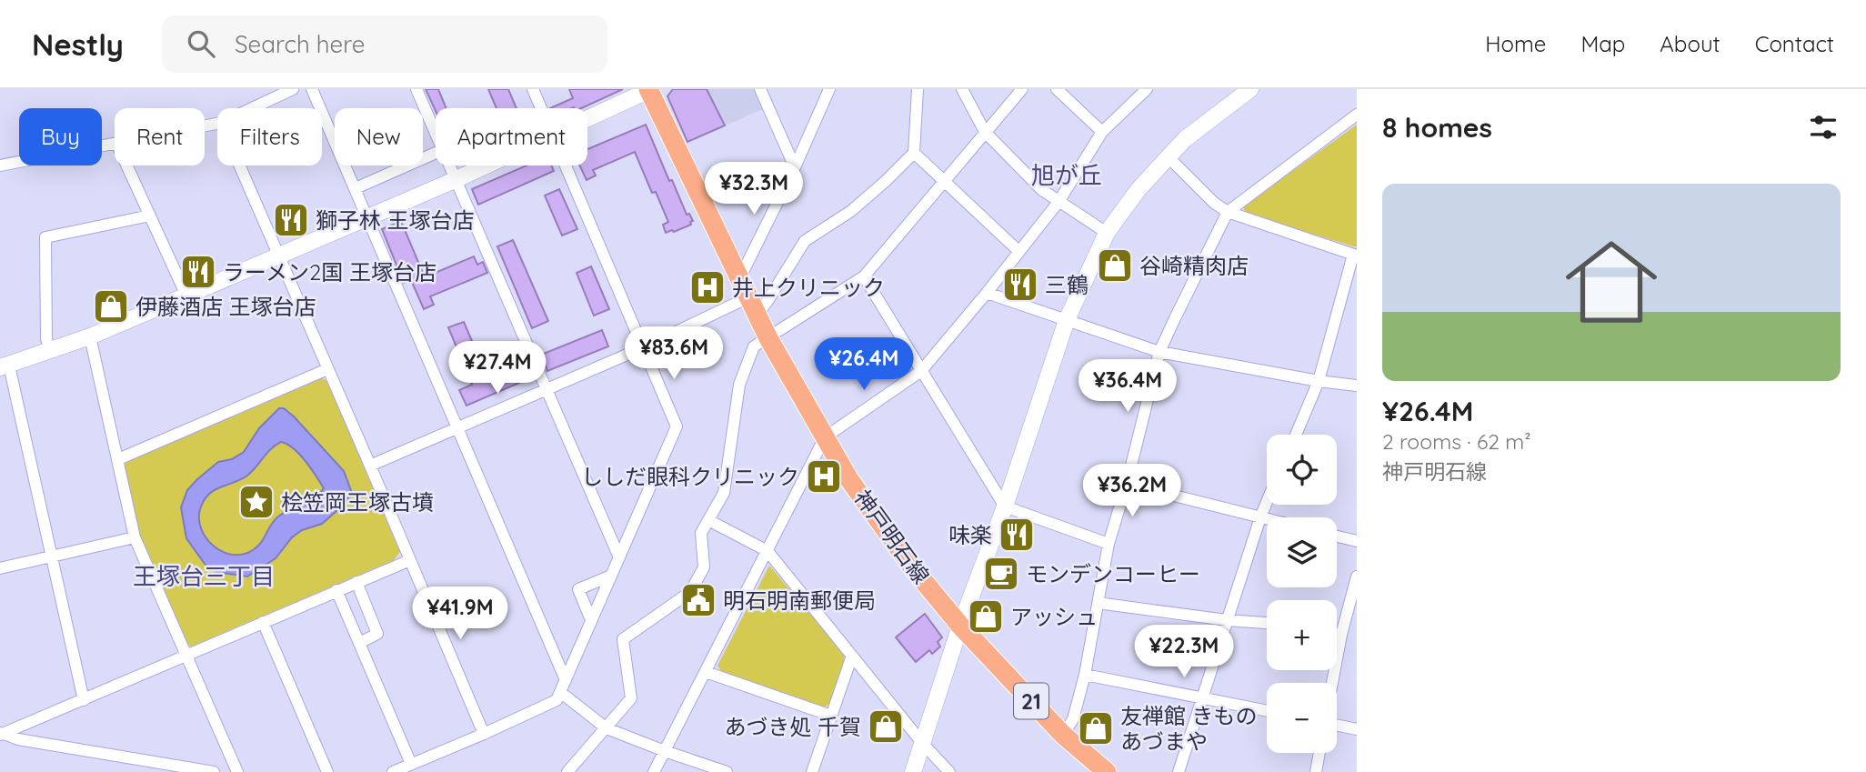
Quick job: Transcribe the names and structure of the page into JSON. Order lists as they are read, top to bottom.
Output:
{
  "streets": {
    "main road": ["神戸明石線", "21"]
  },
  "districts": ["旭が丘", "王塚台三丁目"],
  "places": {
    "restaurant": [
      "獅子林 王塚台店",
      "ラーメン2国 王塚台店",
      "三鶴",
      "味楽"
    ],
    "shop": [
      "谷崎精肉店",
      "伊藤酒店 王塚台店",
      "アッシュ",
      "あづき処 千賀",
      "友禅館 きもの あづまや"
    ],
    "hospital": ["井上クリニック", "ししだ眼科クリニック"],
    "place": ["桧笠岡王塚古墳"],
    "cafe": ["モンデンコーヒー"],
    "public building": ["明石明南郵便局"]
  },
  "page": {
    "header": "Nestly",
    "search": "Search here",
    "nav": [
      "Home",
      "Map",
      "About",
      "Contact"
    ],
    "heading": "8 homes",
    "chip": [
      "Buy",
      "Rent",
      "Filters",
      "New",
      "Apartment"
    ],
    "price": [
      "¥32.3M",
      "¥83.6M",
      "¥26.4M",
      "¥27.4M",
      "¥36.4M",
      "¥36.2M",
      "¥41.9M",
      "¥22.3M"
    ],
    "list": [
      {
        "name": "¥26.4M",
        "note": "2 rooms · 62 m² · 神戸明石線"
      }
    ],
    "map_buttons": ["+", "−"]
  }
}
